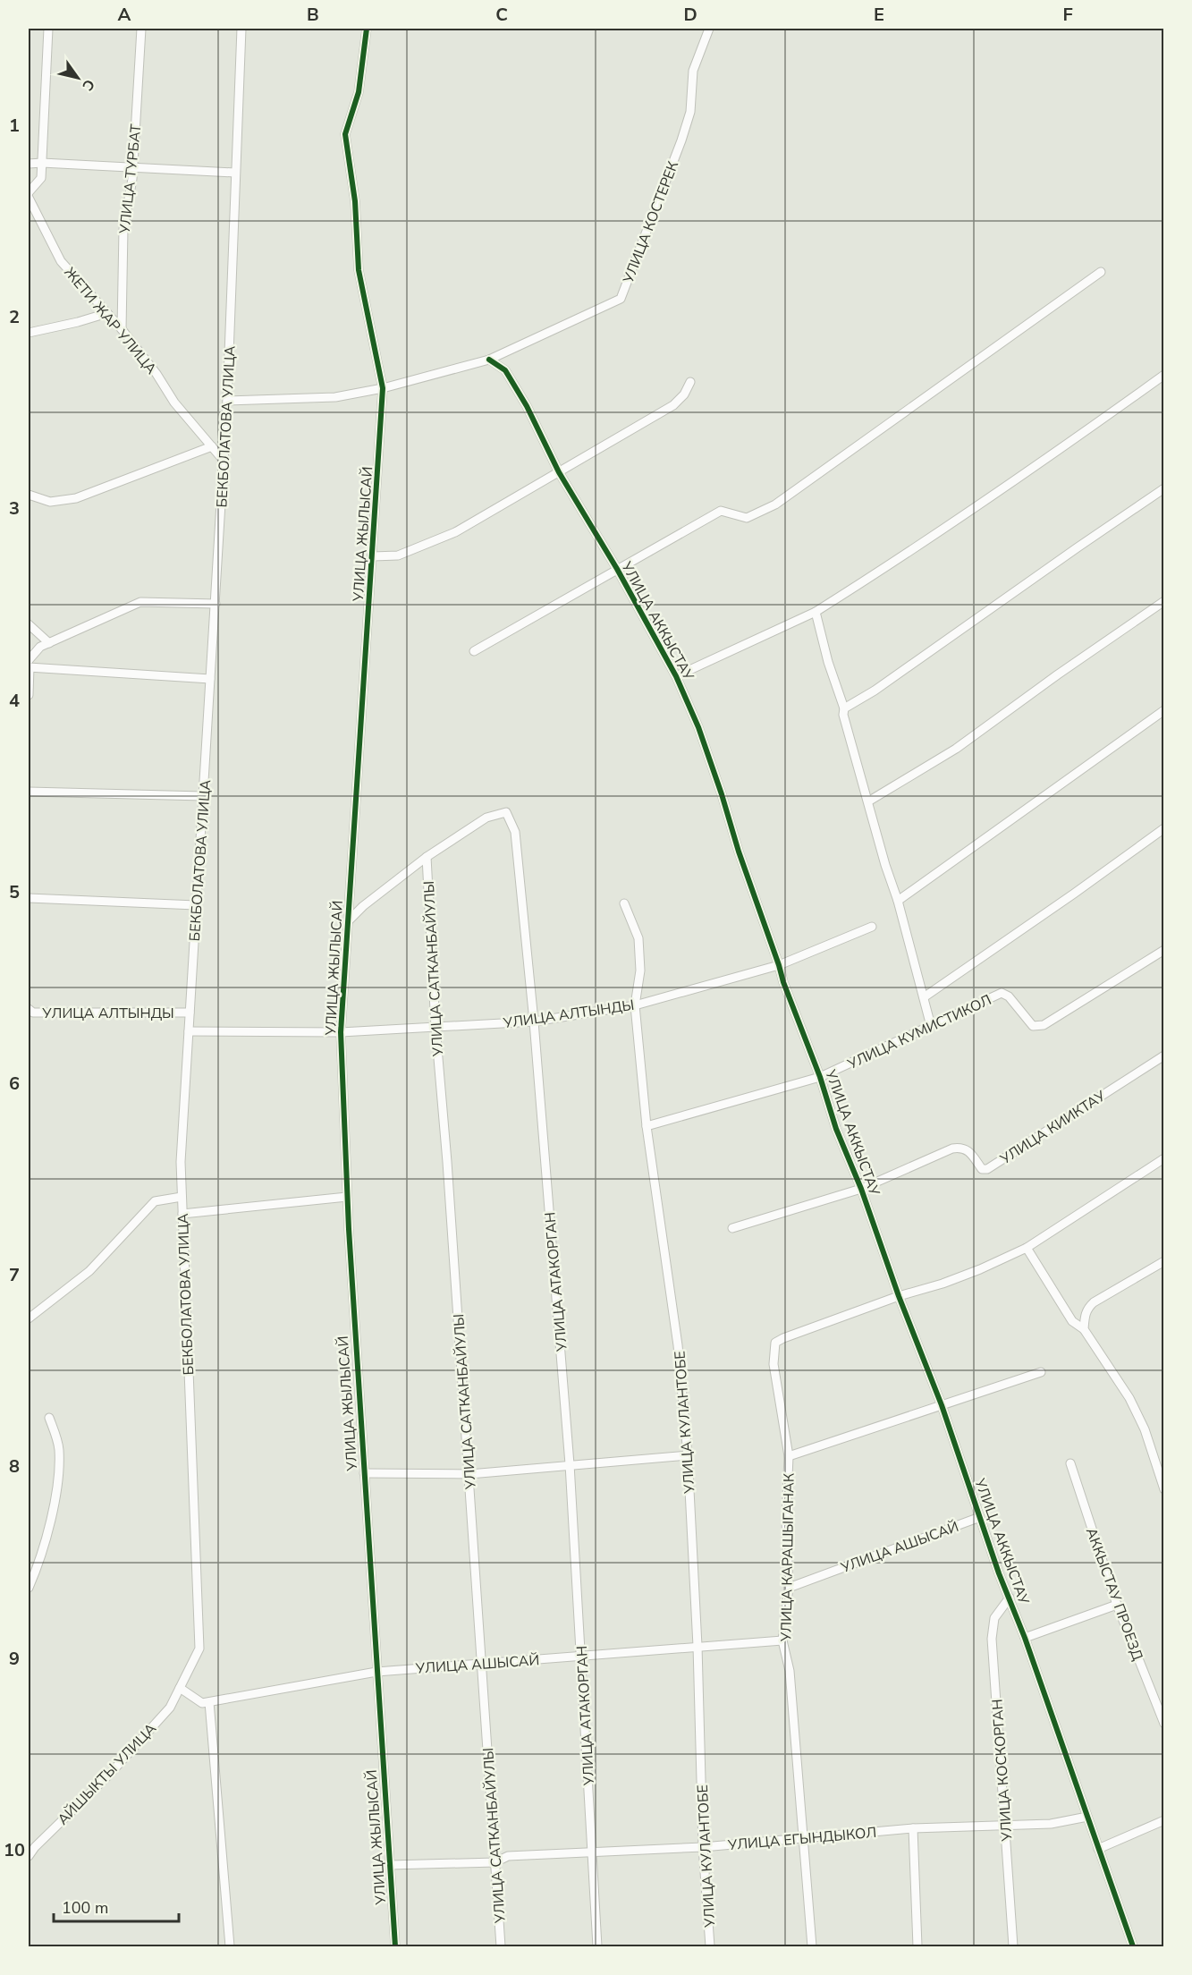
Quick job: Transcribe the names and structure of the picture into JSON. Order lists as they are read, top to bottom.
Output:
{
  "streets": {
    "street": [
      "УЛИЦА ТУРБАТ",
      "УЛИЦА КОСТЕРЕК",
      "ЖЕТИ ЖАР УЛИЦА",
      "БЕКБОЛАТОВА УЛИЦА",
      "УЛИЦА ЖЫЛЫСАЙ",
      "УЛИЦА АККЫСТАУ",
      "УЛИЦА САТКАНБАЙУЛЫ",
      "УЛИЦА АЛТЫНДЫ",
      "УЛИЦА КУМИСТИКОЛ",
      "УЛИЦА КИИКТАУ",
      "УЛИЦА АТАКОРГАН",
      "УЛИЦА КУЛАНТОБЕ",
      "УЛИЦА АШЫСАЙ",
      "УЛИЦА КАРАШЫГАНАК",
      "АККЫСТАУ ПРОЕЗД",
      "УЛИЦА КОСКОРГАН",
      "АЙШЫКТЫ УЛИЦА",
      "УЛИЦА ЕГЫНДЫКОЛ"
    ]
  },
  "crossings": [
    ["УЛИЦА ТУРБАТ", "ЖЕТИ ЖАР УЛИЦА"],
    ["УЛИЦА КОСТЕРЕК", "БЕКБОЛАТОВА УЛИЦА"],
    ["УЛИЦА КОСТЕРЕК", "УЛИЦА ЖЫЛЫСАЙ"],
    ["УЛИЦА КОСТЕРЕК", "УЛИЦА АККЫСТАУ"],
    ["ЖЕТИ ЖАР УЛИЦА", "БЕКБОЛАТОВА УЛИЦА"],
    ["БЕКБОЛАТОВА УЛИЦА", "УЛИЦА АЛТЫНДЫ"],
    ["БЕКБОЛАТОВА УЛИЦА", "АЙШЫКТЫ УЛИЦА"],
    ["УЛИЦА ЖЫЛЫСАЙ", "УЛИЦА АЛТЫНДЫ"],
    ["УЛИЦА ЖЫЛЫСАЙ", "УЛИЦА АТАКОРГАН"],
    ["УЛИЦА ЖЫЛЫСАЙ", "УЛИЦА АШЫСАЙ"],
    ["УЛИЦА ЖЫЛЫСАЙ", "УЛИЦА ЕГЫНДЫКОЛ"],
    ["УЛИЦА АККЫСТАУ", "УЛИЦА АЛТЫНДЫ"],
    ["УЛИЦА АККЫСТАУ", "УЛИЦА КУМИСТИКОЛ"],
    ["УЛИЦА АККЫСТАУ", "УЛИЦА КИИКТАУ"],
    ["УЛИЦА АККЫСТАУ", "УЛИЦА АШЫСАЙ"],
    ["УЛИЦА АККЫСТАУ", "УЛИЦА КАРАШЫГАНАК"],
    ["УЛИЦА АККЫСТАУ", "УЛИЦА КОСКОРГАН"],
    ["УЛИЦА АККЫСТАУ", "УЛИЦА ЕГЫНДЫКОЛ"],
    ["УЛИЦА САТКАНБАЙУЛЫ", "УЛИЦА АЛТЫНДЫ"],
    ["УЛИЦА САТКАНБАЙУЛЫ", "УЛИЦА АТАКОРГАН"],
    ["УЛИЦА САТКАНБАЙУЛЫ", "УЛИЦА АШЫСАЙ"],
    ["УЛИЦА САТКАНБАЙУЛЫ", "УЛИЦА ЕГЫНДЫКОЛ"],
    ["УЛИЦА АЛТЫНДЫ", "УЛИЦА АТАКОРГАН"],
    ["УЛИЦА АЛТЫНДЫ", "УЛИЦА КУЛАНТОБЕ"],
    ["УЛИЦА КУМИСТИКОЛ", "УЛИЦА КУЛАНТОБЕ"],
    ["УЛИЦА АТАКОРГАН", "УЛИЦА АШЫСАЙ"],
    ["УЛИЦА АТАКОРГАН", "УЛИЦА ЕГЫНДЫКОЛ"],
    ["УЛИЦА КУЛАНТОБЕ", "УЛИЦА АШЫСАЙ"],
    ["УЛИЦА КУЛАНТОБЕ", "УЛИЦА ЕГЫНДЫКОЛ"],
    ["УЛИЦА АШЫСАЙ", "УЛИЦА КАРАШЫГАНАК"],
    ["УЛИЦА КАРАШЫГАНАК", "УЛИЦА ЕГЫНДЫКОЛ"],
    ["УЛИЦА КОСКОРГАН", "УЛИЦА ЕГЫНДЫКОЛ"]
  ],
  "scale_bar": "100 m",
  "north": "bottom right",
  "grid": {
    "columns": [
      "A",
      "B",
      "C",
      "D",
      "E",
      "F"
    ],
    "rows": [
      "1",
      "2",
      "3",
      "4",
      "5",
      "6",
      "7",
      "8",
      "9",
      "10"
    ]
  }
}
